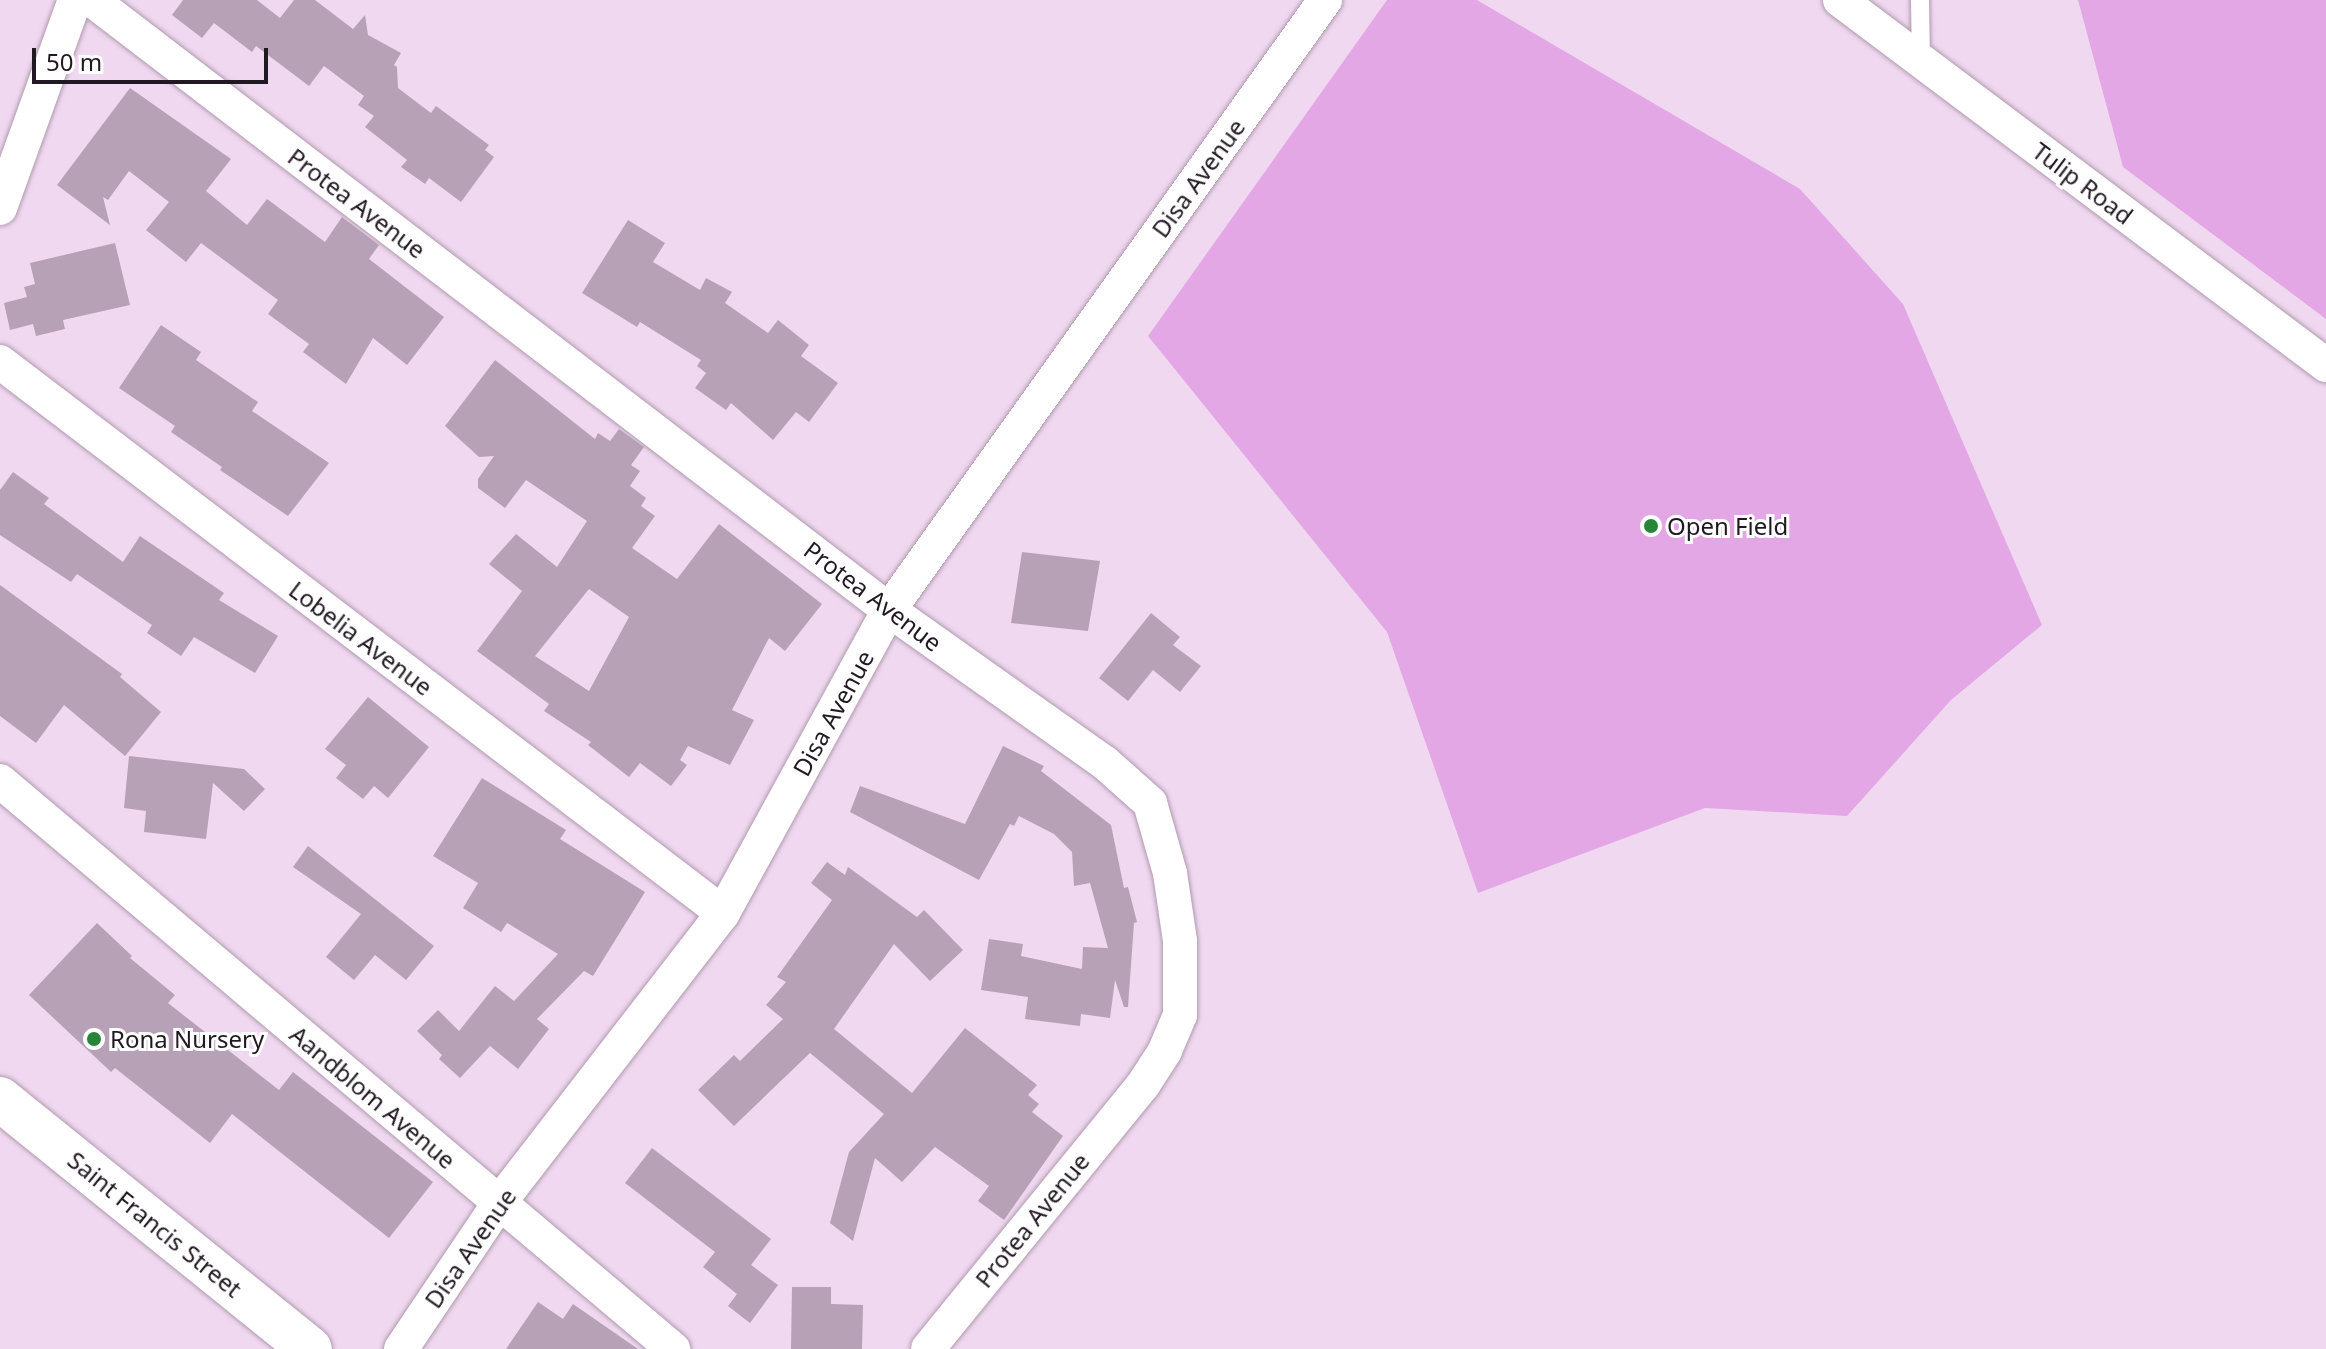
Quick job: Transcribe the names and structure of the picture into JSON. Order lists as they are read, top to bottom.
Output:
{
  "streets": {
    "street": [
      "Disa Avenue",
      "Tulip Road",
      "Protea Avenue",
      "Lobelia Avenue",
      "Aandblom Avenue",
      "Saint Francis Street"
    ]
  },
  "crossings": [
    ["Disa Avenue", "Protea Avenue"],
    ["Disa Avenue", "Lobelia Avenue"],
    ["Disa Avenue", "Aandblom Avenue"]
  ],
  "places": ["Open Field", "Rona Nursery"],
  "scale_bar": "50 m"
}
